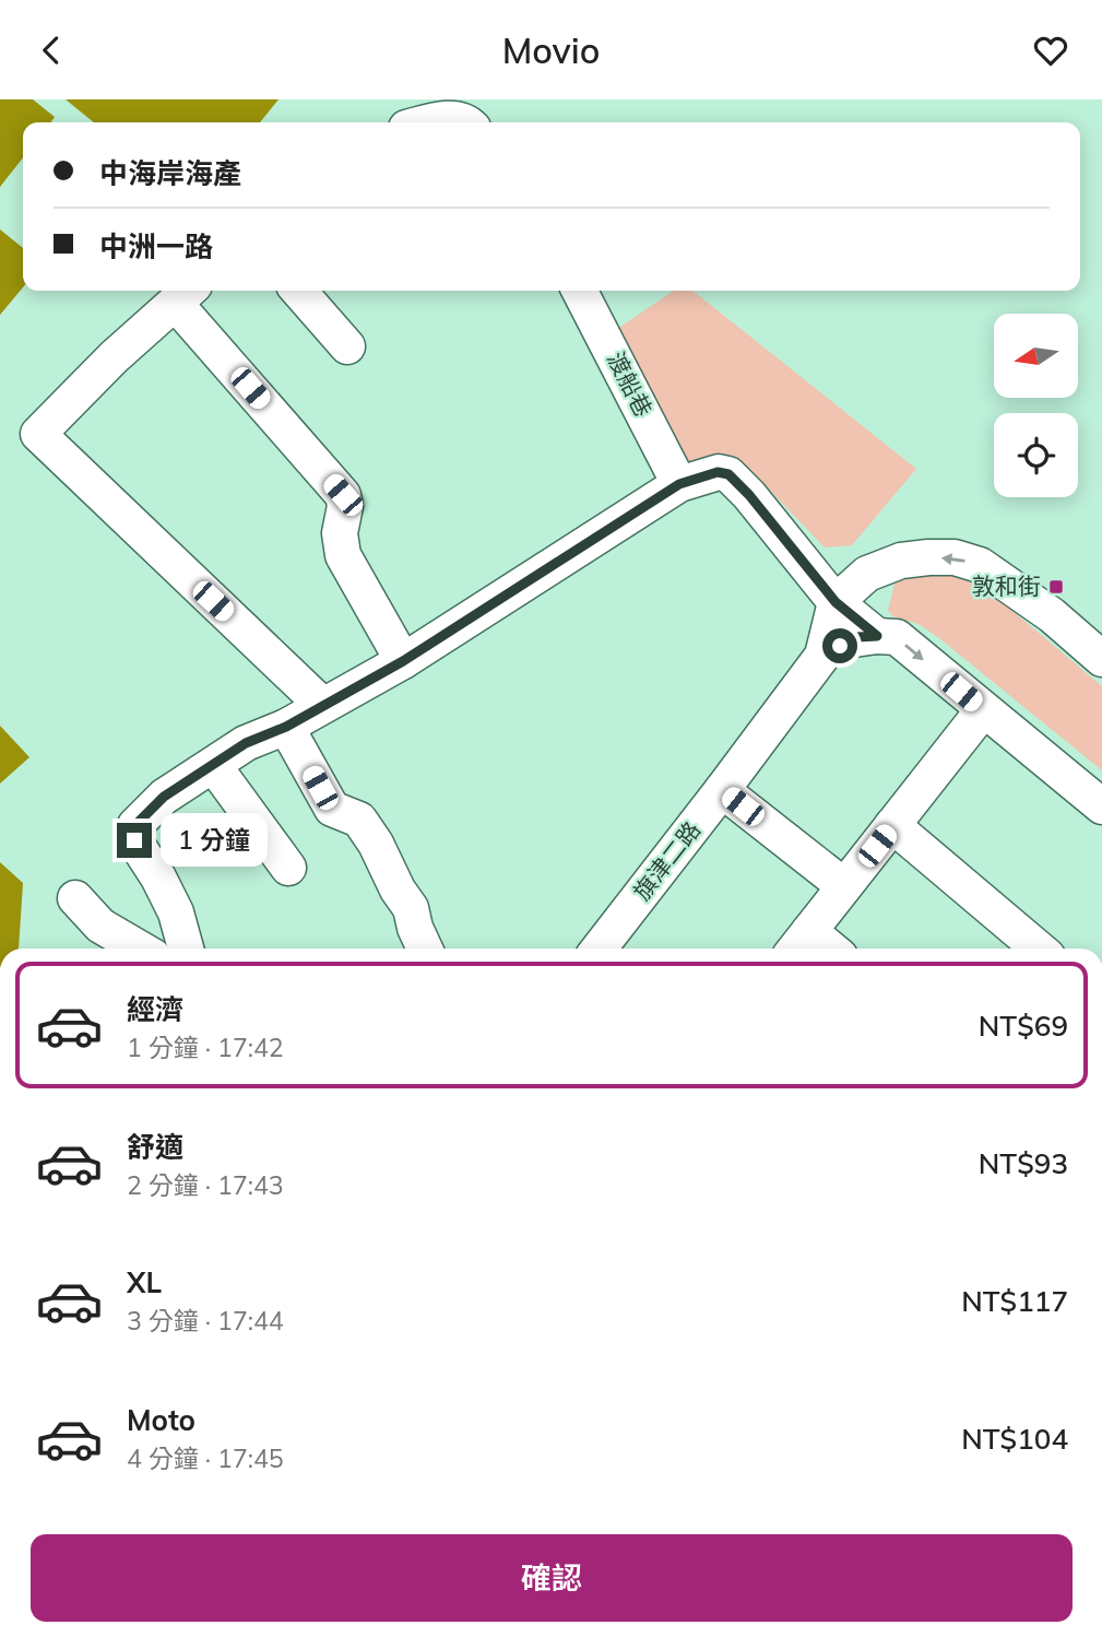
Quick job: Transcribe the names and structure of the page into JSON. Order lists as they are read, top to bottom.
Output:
{
  "streets": {
    "street": ["渡船巷", "旗津二路"]
  },
  "places": {
    "transit": ["敦和街"]
  },
  "north": "left",
  "page": {
    "header": "Movio",
    "banner": ["中海岸海產", "中洲一路"],
    "bubble": "1 分鐘",
    "list": [
      {
        "name": "經濟",
        "note": "1 分鐘 · 17:42",
        "value": "NT$69"
      },
      {
        "name": "舒適",
        "note": "2 分鐘 · 17:43",
        "value": "NT$93"
      },
      {
        "name": "XL",
        "note": "3 分鐘 · 17:44",
        "value": "NT$117"
      },
      {
        "name": "Moto",
        "note": "4 分鐘 · 17:45",
        "value": "NT$104"
      }
    ],
    "buttons": "確認"
  }
}
